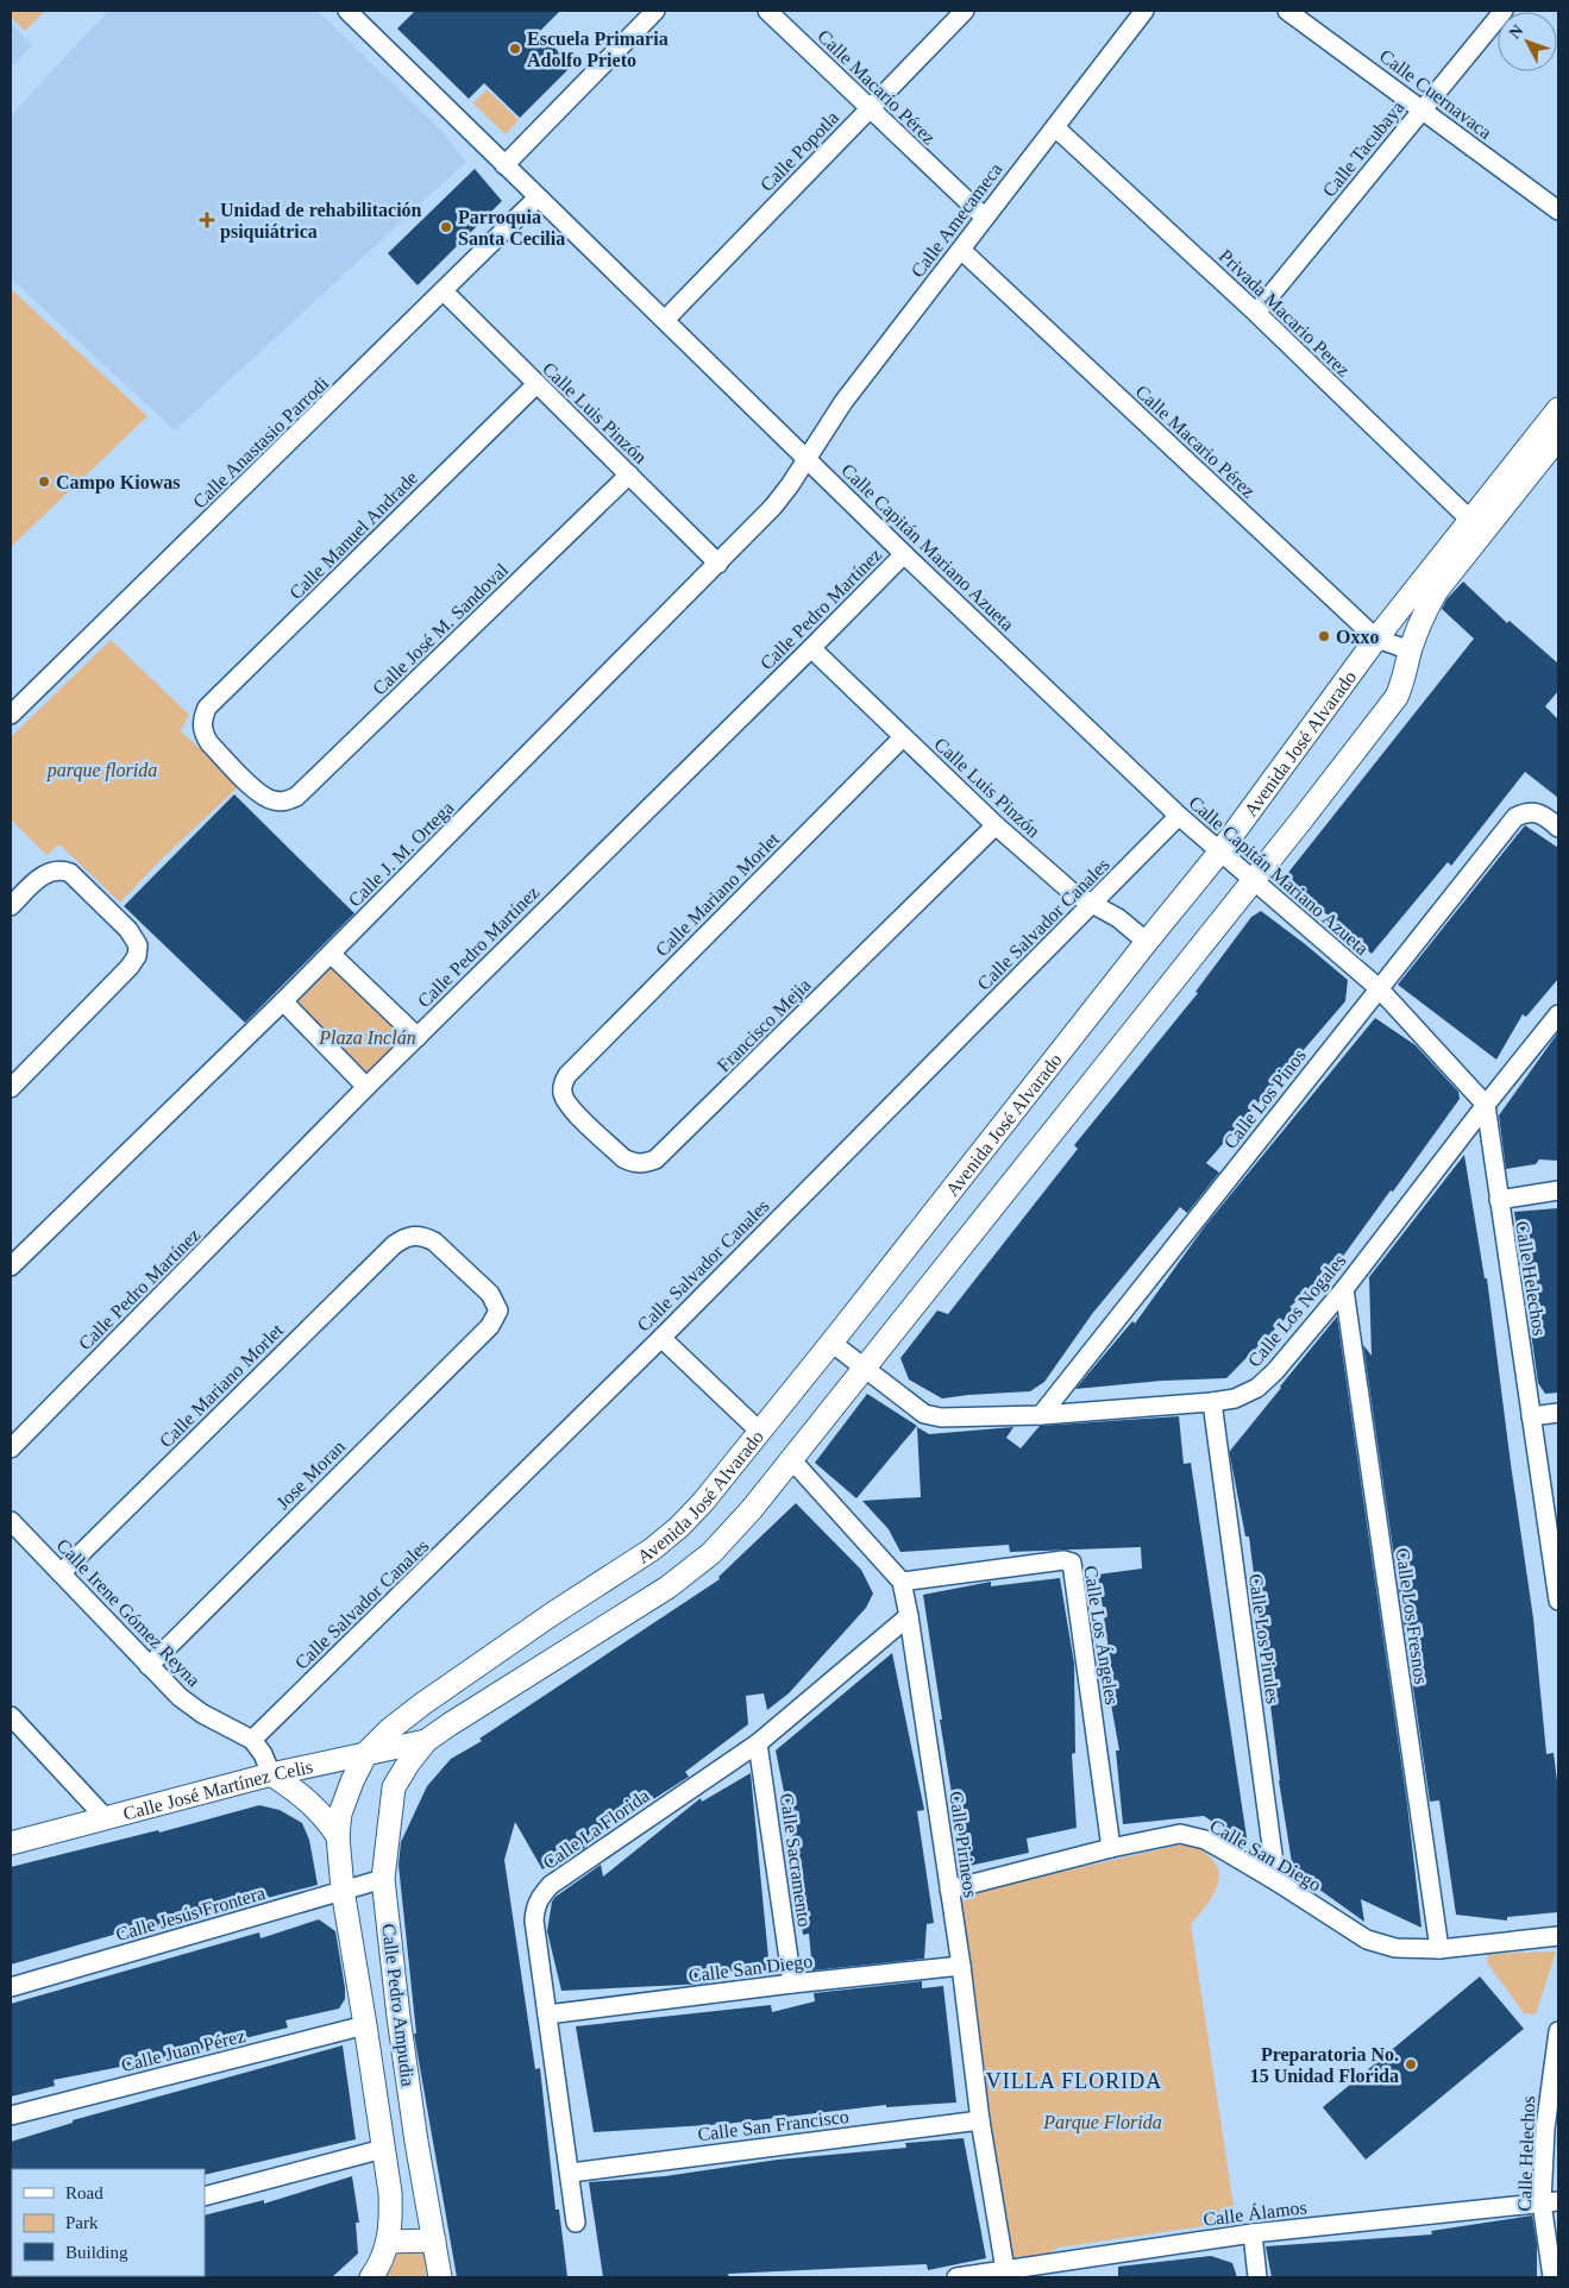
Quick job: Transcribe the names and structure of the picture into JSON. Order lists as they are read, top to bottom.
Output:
{
  "streets": {
    "street": [
      "Calle Macario Pérez",
      "Calle Cuernavaca",
      "Calle Tacubaya",
      "Calle Popotla",
      "Calle Amecameca",
      "Privada Macario Perez",
      "Calle Luis Pinzón",
      "Calle Anastasio Parrodi",
      "Calle Manuel Andrade",
      "Calle Capitán Mariano Azueta",
      "Calle Pedro Martínez",
      "Calle José M. Sandoval",
      "Avenida José Alvarado",
      "Calle J. M. Ortega",
      "Calle Mariano Morlet",
      "Calle Salvador Canales",
      "Francisco Mejia",
      "Calle Los Pinos",
      "Calle Helechos",
      "Calle Los Nogales",
      "Jose Moran",
      "Calle Irene Gómez Reyna",
      "Calle Los Fresnos",
      "Calle Los Ángeles",
      "Calle Los Pirules",
      "Calle José Martínez Celis",
      "Calle La Florida",
      "Calle Pirineos",
      "Calle San Diego",
      "Calle Sacramento",
      "Calle Jesús Frontera",
      "Calle Pedro Ampudia",
      "Calle Juan Pérez",
      "Calle San Francisco",
      "Calle Álamos"
    ]
  },
  "crossings": [
    ["Calle Macario Pérez", "Calle Popotla"],
    ["Calle Macario Pérez", "Calle Amecameca"],
    ["Calle Macario Pérez", "Avenida José Alvarado"],
    ["Calle Cuernavaca", "Calle Tacubaya"],
    ["Calle Tacubaya", "Privada Macario Perez"],
    ["Calle Popotla", "Calle Capitán Mariano Azueta"],
    ["Calle Amecameca", "Privada Macario Perez"],
    ["Calle Amecameca", "Calle Capitán Mariano Azueta"],
    ["Calle Amecameca", "Calle J. M. Ortega"],
    ["Privada Macario Perez", "Avenida José Alvarado"],
    ["Calle Luis Pinzón", "Calle Anastasio Parrodi"],
    ["Calle Luis Pinzón", "Calle Manuel Andrade"],
    ["Calle Luis Pinzón", "Calle Pedro Martínez"],
    ["Calle Luis Pinzón", "Calle José M. Sandoval"],
    ["Calle Luis Pinzón", "Avenida José Alvarado"],
    ["Calle Luis Pinzón", "Calle J. M. Ortega"],
    ["Calle Luis Pinzón", "Calle Mariano Morlet"],
    ["Calle Luis Pinzón", "Calle Salvador Canales"],
    ["Calle Luis Pinzón", "Francisco Mejia"],
    ["Calle Anastasio Parrodi", "Calle Capitán Mariano Azueta"],
    ["Calle Manuel Andrade", "Calle José M. Sandoval"],
    ["Calle Capitán Mariano Azueta", "Calle Pedro Martínez"],
    ["Calle Capitán Mariano Azueta", "Avenida José Alvarado"],
    ["Calle Capitán Mariano Azueta", "Calle J. M. Ortega"],
    ["Calle Capitán Mariano Azueta", "Calle Salvador Canales"],
    ["Calle Capitán Mariano Azueta", "Calle Los Pinos"],
    ["Calle Capitán Mariano Azueta", "Calle Helechos"],
    ["Calle Capitán Mariano Azueta", "Calle Los Nogales"],
    ["Avenida José Alvarado", "Calle Los Nogales"],
    ["Avenida José Alvarado", "Calle José Martínez Celis"],
    ["Avenida José Alvarado", "Calle Pedro Ampudia"],
    ["Calle Mariano Morlet", "Francisco Mejia"],
    ["Calle Mariano Morlet", "Jose Moran"],
    ["Calle Mariano Morlet", "Calle Irene Gómez Reyna"],
    ["Calle Salvador Canales", "Calle Irene Gómez Reyna"],
    ["Calle Los Pinos", "Calle Los Nogales"],
    ["Calle Helechos", "Calle Los Nogales"],
    ["Calle Helechos", "Calle Álamos"],
    ["Calle Los Nogales", "Calle Los Fresnos"],
    ["Calle Los Nogales", "Calle Los Pirules"],
    ["Jose Moran", "Calle Irene Gómez Reyna"],
    ["Calle Los Fresnos", "Calle San Diego"],
    ["Calle Los Ángeles", "Calle Pirineos"],
    ["Calle Los Ángeles", "Calle San Diego"],
    ["Calle Los Pirules", "Calle San Diego"],
    ["Calle José Martínez Celis", "Calle Pedro Ampudia"],
    ["Calle La Florida", "Calle Pirineos"],
    ["Calle La Florida", "Calle San Diego"],
    ["Calle La Florida", "Calle Sacramento"],
    ["Calle La Florida", "Calle San Francisco"],
    ["Calle Pirineos", "Calle San Diego"],
    ["Calle Pirineos", "Calle San Francisco"],
    ["Calle Pirineos", "Calle Álamos"],
    ["Calle San Diego", "Calle Sacramento"],
    ["Calle Jesús Frontera", "Calle Pedro Ampudia"],
    ["Calle Pedro Ampudia", "Calle Juan Pérez"]
  ],
  "districts": ["VILLA FLORIDA"],
  "parks": ["parque florida", "Plaza Inclán", "Parque Florida"],
  "places": {
    "other": [
      "Escuela Primaria Adolfo Prieto",
      "Parroquia Santa Cecilia",
      "Campo Kiowas",
      "Oxxo",
      "Preparatoria No. 15 Unidad Florida"
    ],
    "health": ["Unidad de rehabilitación psiquiátrica"]
  },
  "legend": ["Road", "Park", "Building"],
  "north": "top left"
}
